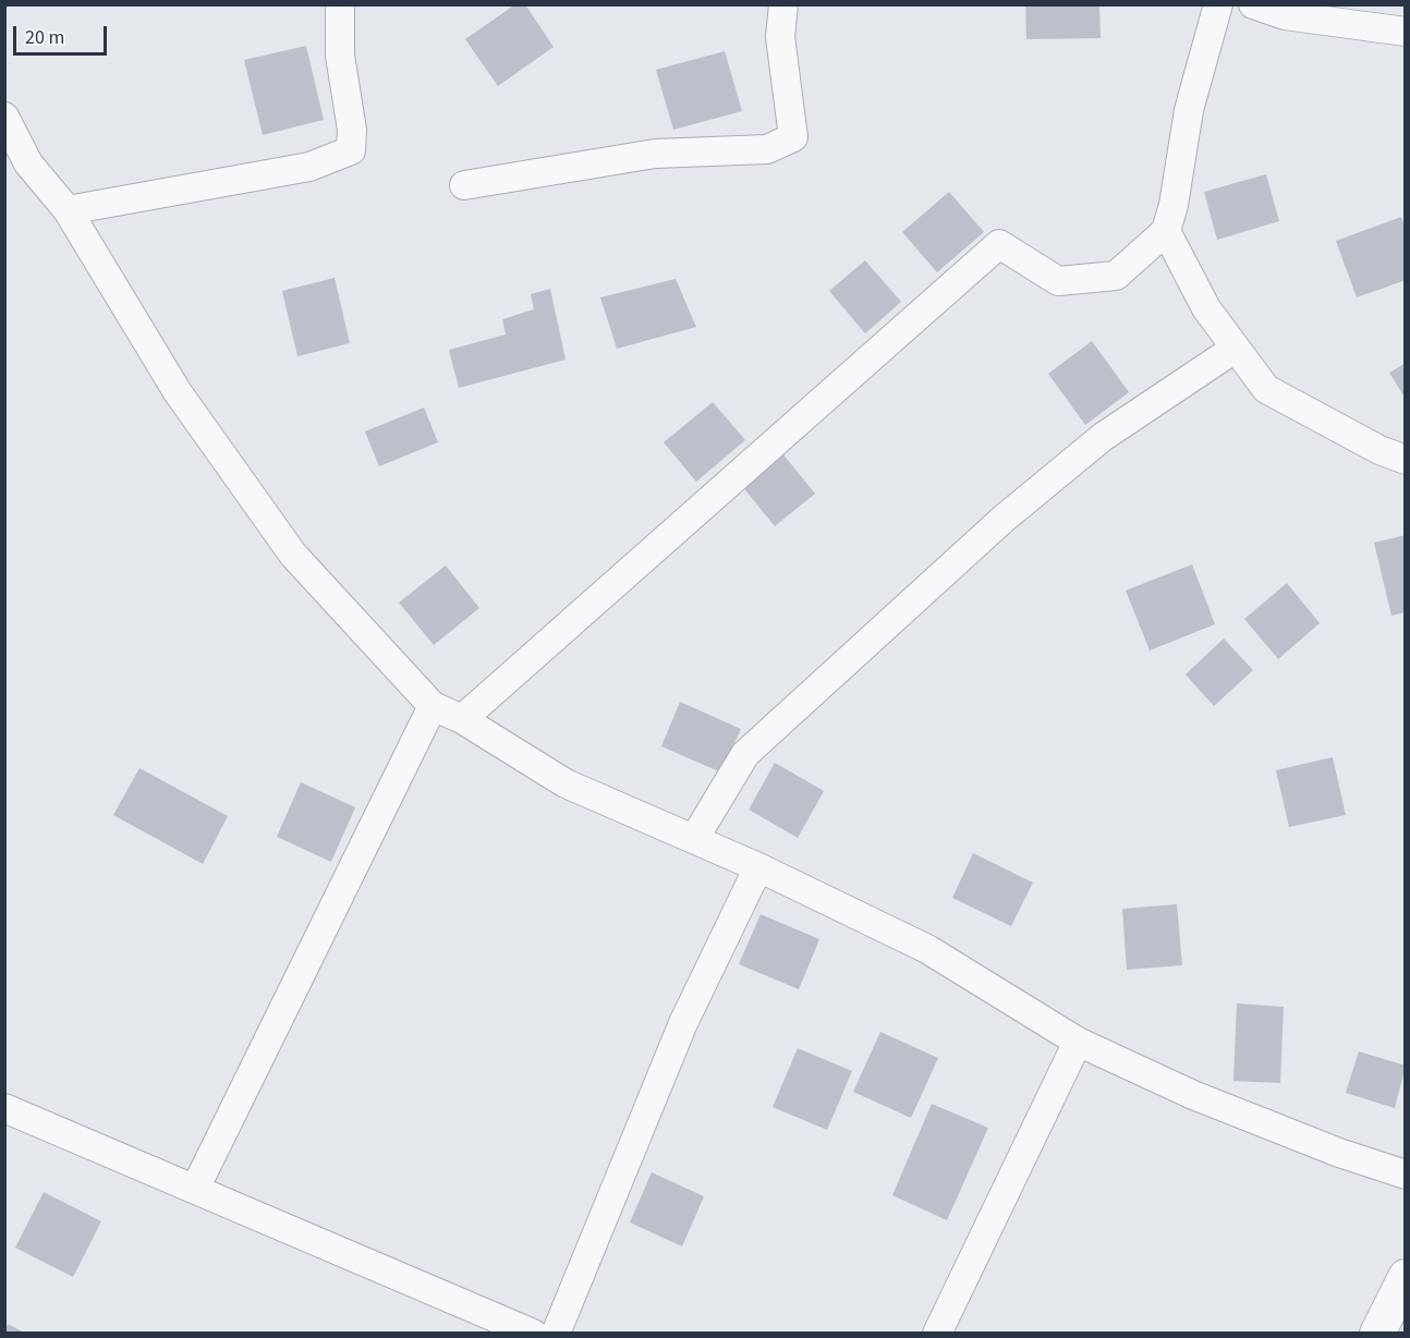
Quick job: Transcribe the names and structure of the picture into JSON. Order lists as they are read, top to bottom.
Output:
{
  "scale_bar": "20 m"
}
